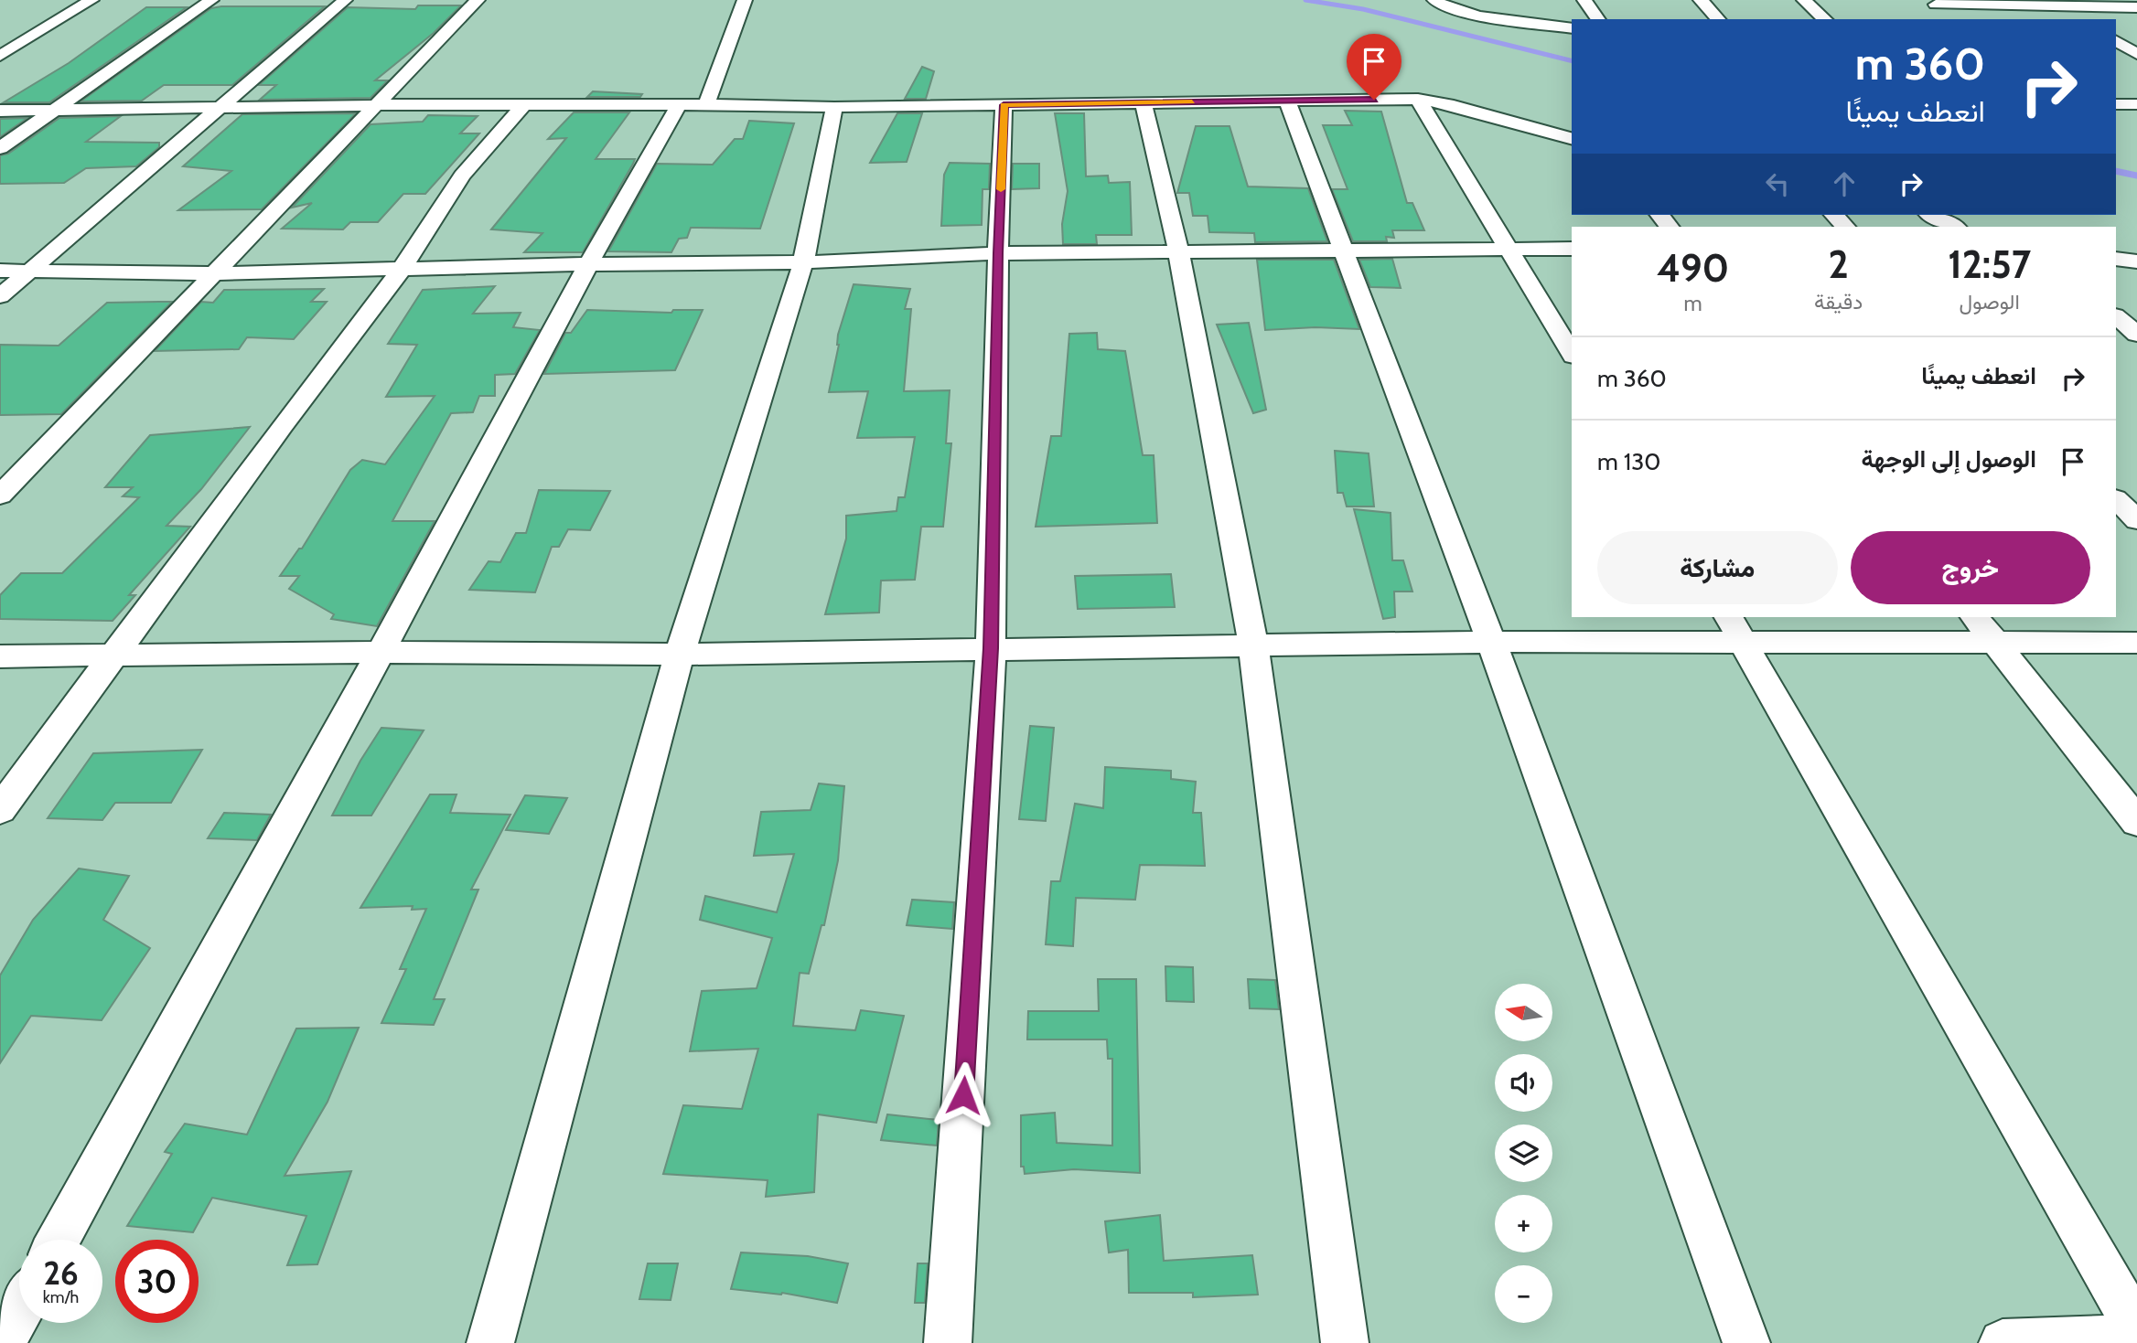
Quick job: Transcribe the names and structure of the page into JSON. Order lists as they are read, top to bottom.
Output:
{
  "north": "left",
  "page": {
    "turn": ["360 m", "انعطف يمينًا"],
    "eta": [
      "12:57",
      "الوصول",
      "2",
      "دقيقة",
      "490",
      "m"
    ],
    "list": [
      {
        "name": "انعطف يمينًا",
        "value": "360 m"
      },
      {
        "name": "الوصول إلى الوجهة",
        "value": "130 m"
      }
    ],
    "buttons": ["خروج", "مشاركة"],
    "map_buttons": ["+", "−"],
    "speed": "26 km/h",
    "limit": "30"
  }
}
